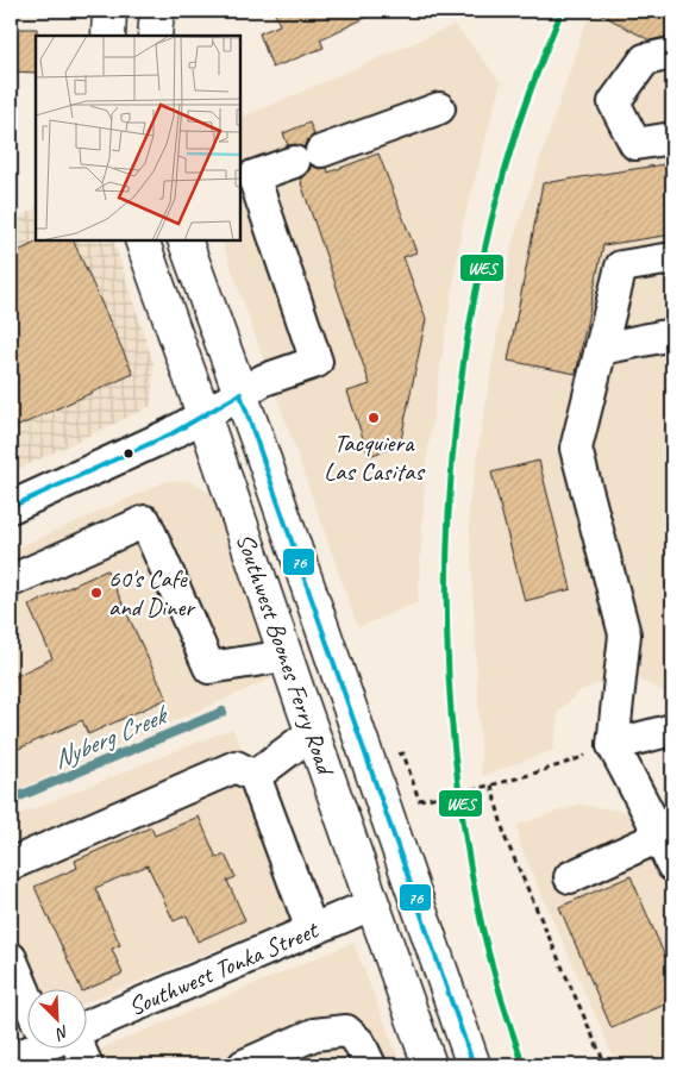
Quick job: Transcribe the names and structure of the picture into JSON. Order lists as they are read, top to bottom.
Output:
{
  "streets": {
    "main road": ["Southwest Boones Ferry Road"],
    "street": ["Southwest Tonka Street"]
  },
  "crossings": [
    ["Southwest Boones Ferry Road", "Southwest Tonka Street"]
  ],
  "water": ["Nyberg Creek"],
  "places": ["Tacquiera Las Casitas", "60's Cafe and Diner"],
  "lines": ["transit line WES", "transit line 76"],
  "north": "bottom right"
}
